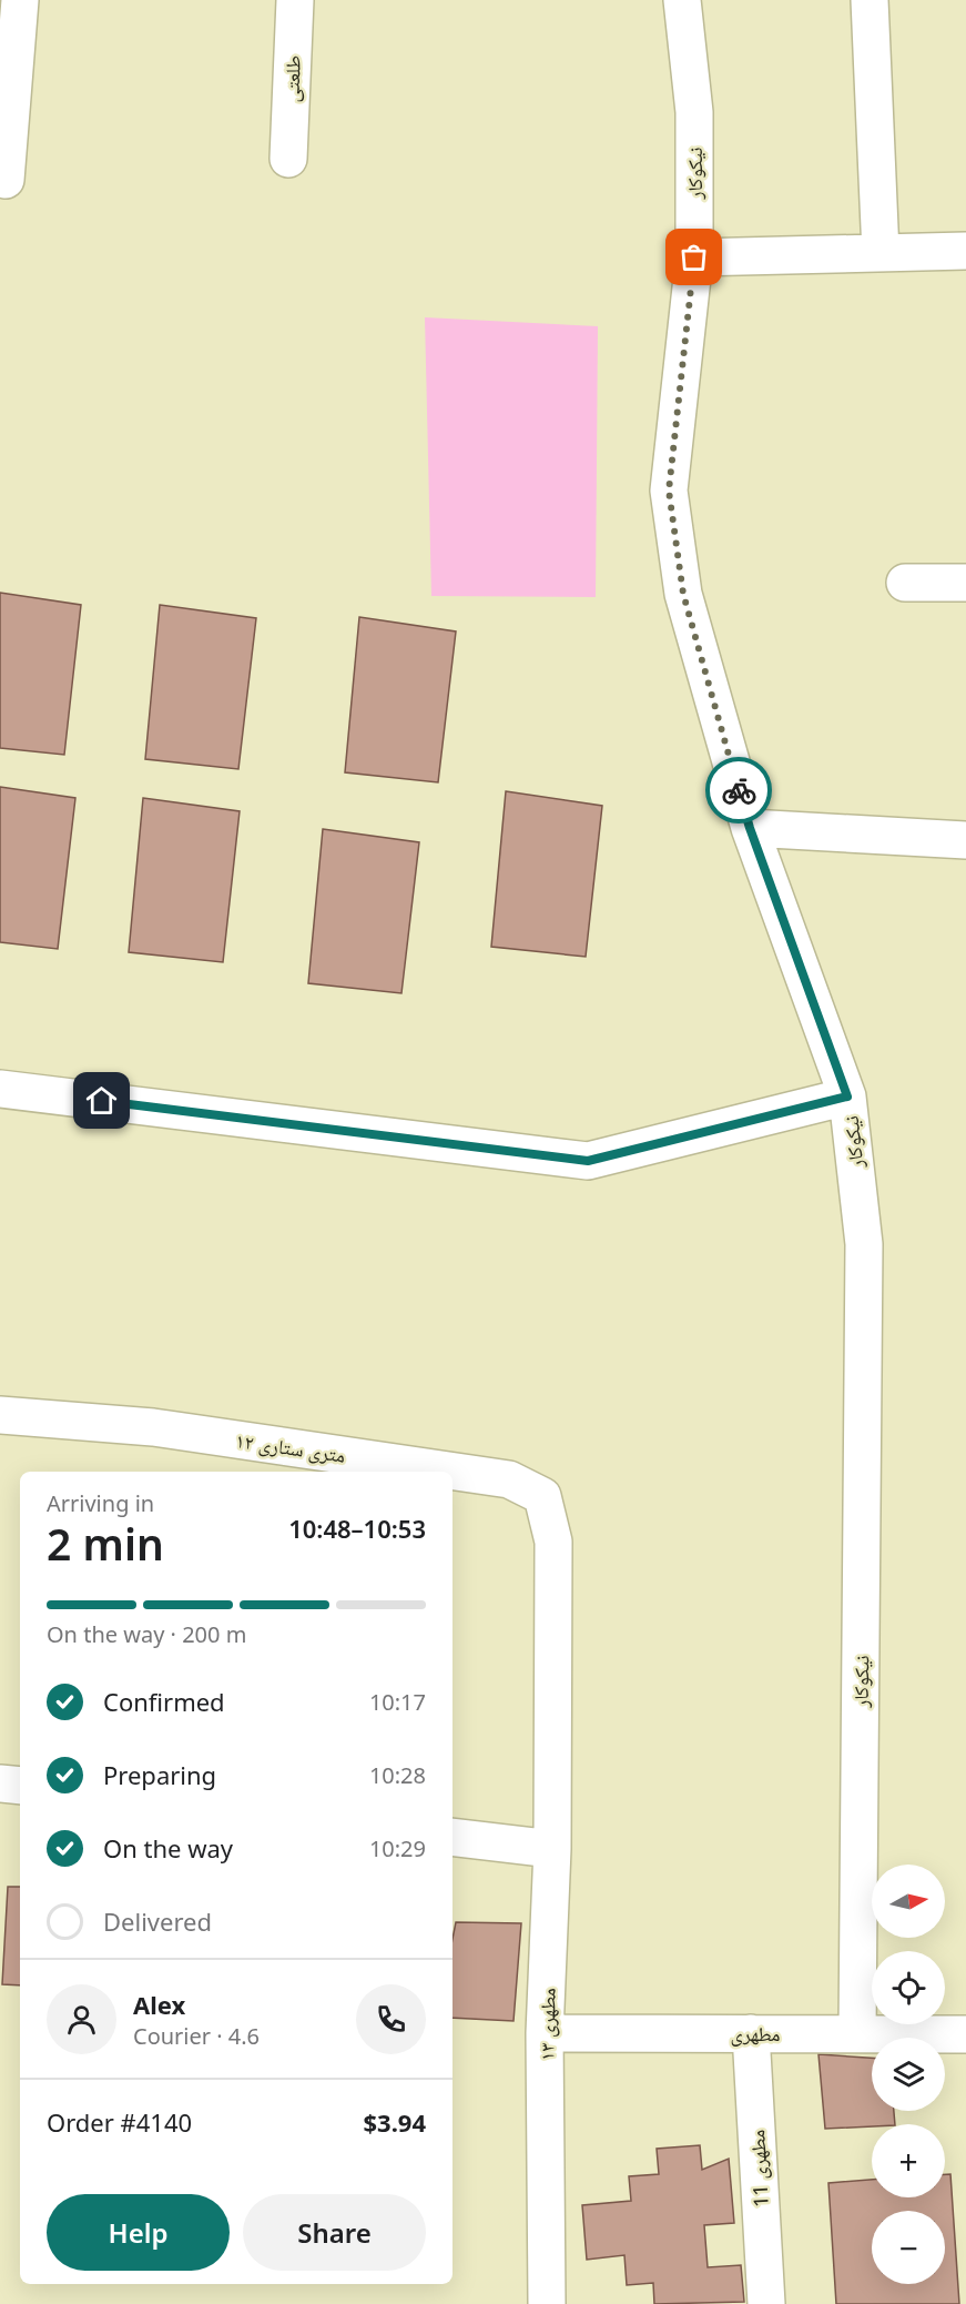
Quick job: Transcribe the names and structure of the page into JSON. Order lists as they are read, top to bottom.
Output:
{
  "streets": {
    "street": [
      "طلعتی",
      "نیکوکار",
      "۱۲ متری ستاری",
      "مطهری ۱۳",
      "مطهری",
      "مطهری 11"
    ]
  },
  "crossings": [
    ["نیکوکار", "مطهری"],
    ["۱۲ متری ستاری", "مطهری ۱۳"],
    ["مطهری ۱۳", "مطهری"],
    ["مطهری", "مطهری 11"]
  ],
  "north": "right",
  "page": {
    "heading": ["2 min", "Arriving in", "10:48–10:53"],
    "panel": [
      "Alex",
      "Courier · 4.6",
      "Order #4140",
      "$3.94"
    ],
    "bar": "On the way · 200 m",
    "list": [
      ["Confirmed", "10:17"],
      ["Preparing", "10:28"],
      ["On the way", "10:29"],
      "Delivered"
    ],
    "map_buttons": ["+", "−"],
    "buttons": ["Help", "Share"]
  }
}
